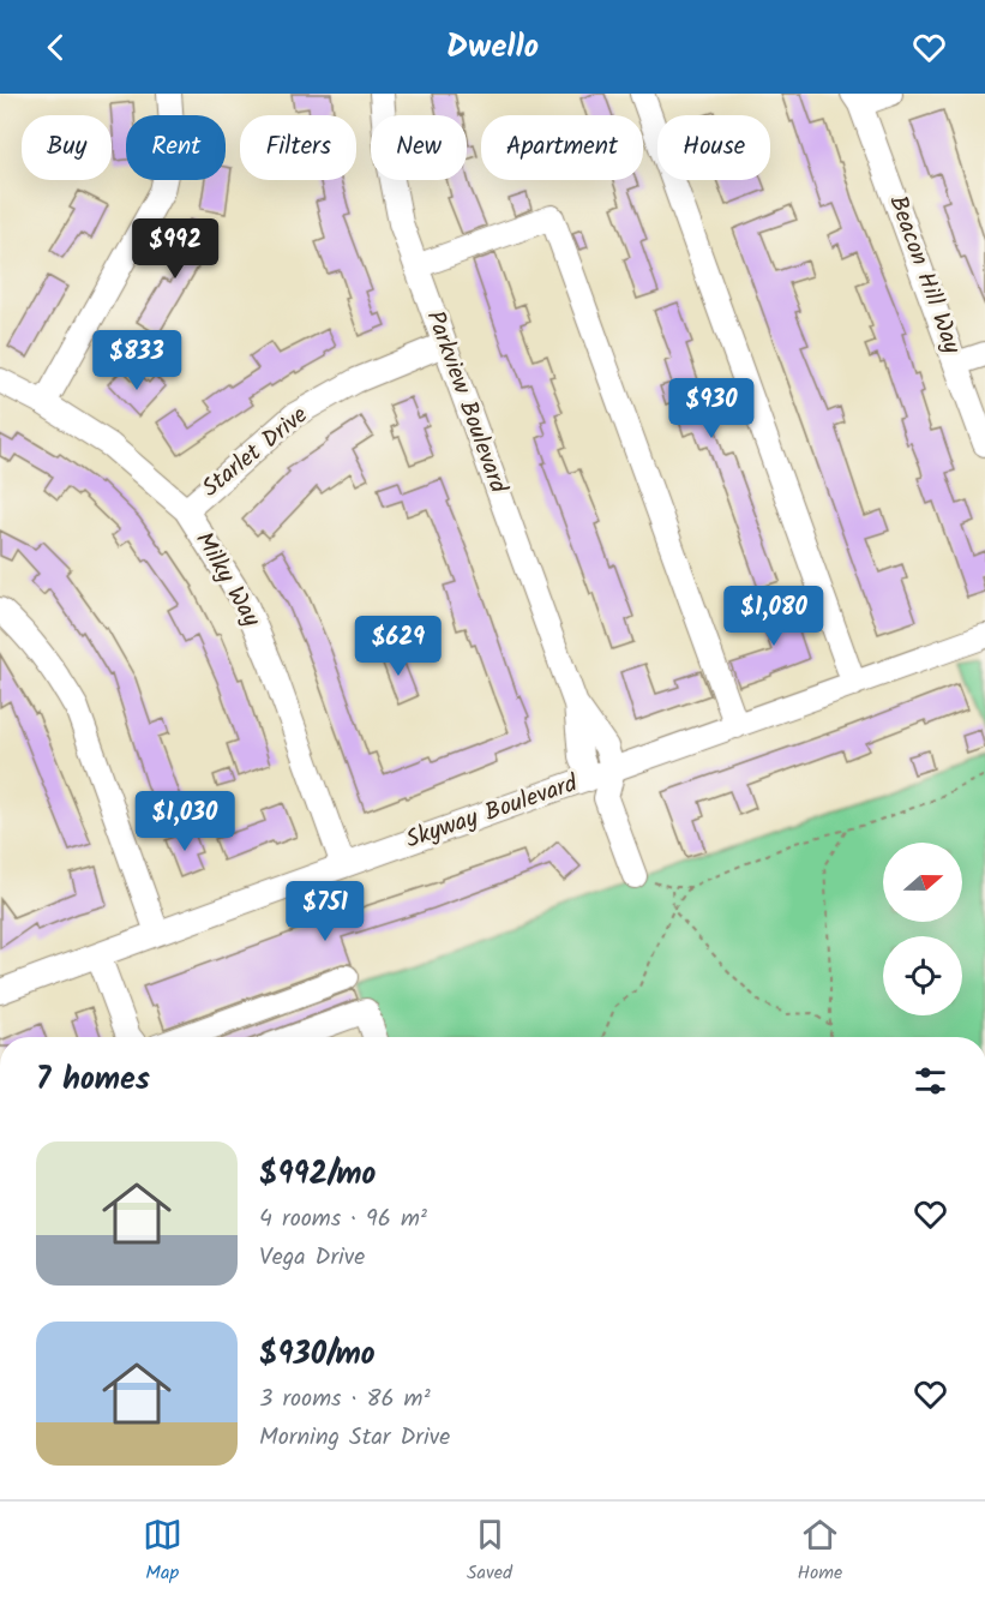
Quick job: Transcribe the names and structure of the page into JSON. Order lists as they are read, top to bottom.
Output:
{
  "streets": {
    "street": [
      "Beacon Hill Way",
      "Parkview Boulevard",
      "Starlet Drive",
      "Milky Way",
      "Skyway Boulevard"
    ]
  },
  "crossings": [
    ["Parkview Boulevard", "Starlet Drive"],
    ["Parkview Boulevard", "Skyway Boulevard"],
    ["Starlet Drive", "Milky Way"],
    ["Milky Way", "Skyway Boulevard"]
  ],
  "north": "right",
  "page": {
    "header": "Dwello",
    "chip": [
      "Buy",
      "Rent",
      "Filters",
      "New",
      "Apartment",
      "House"
    ],
    "price": [
      "$992",
      "$833",
      "$930",
      "$1,080",
      "$629",
      "$1,030",
      "$751"
    ],
    "heading": "7 homes",
    "list": [
      {
        "name": "$992/mo",
        "note": "4 rooms · 96 m² · Vega Drive"
      },
      {
        "name": "$930/mo",
        "note": "3 rooms · 86 m² · Morning Star Drive"
      }
    ],
    "tabs": ["Map", "Saved", "Home"]
  }
}
